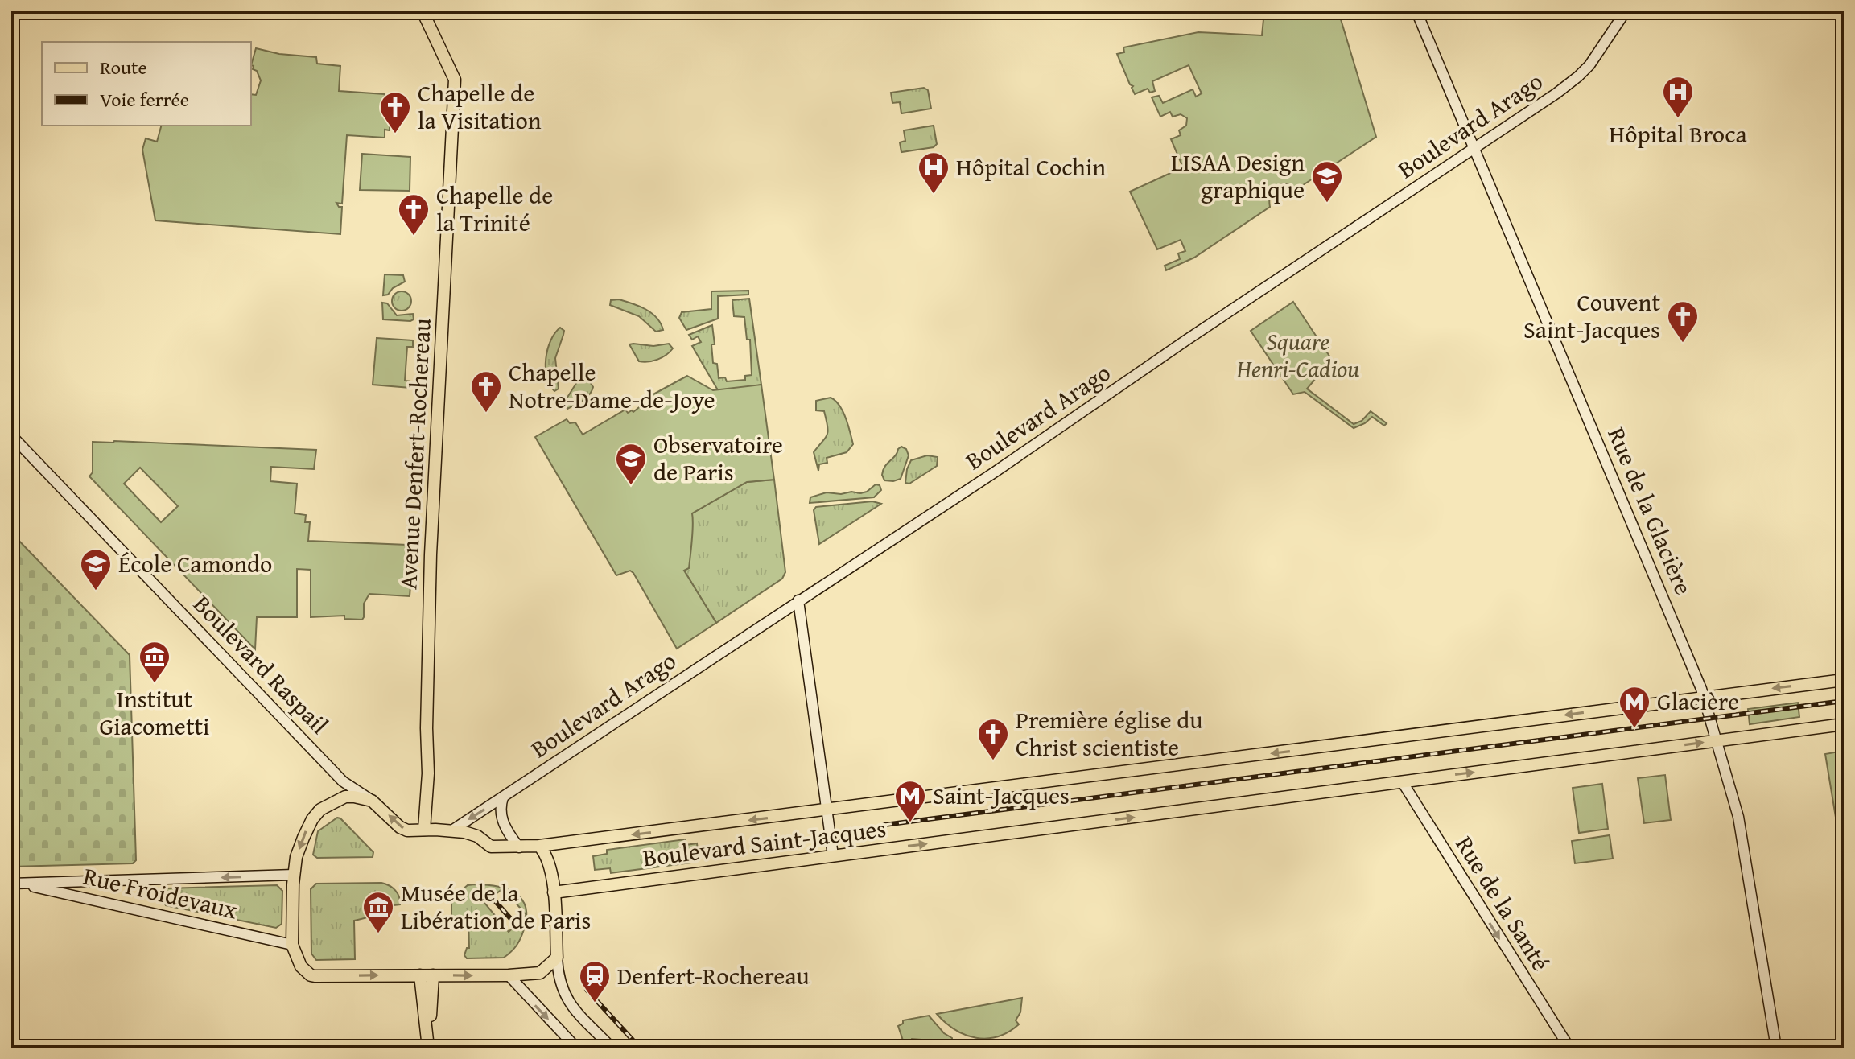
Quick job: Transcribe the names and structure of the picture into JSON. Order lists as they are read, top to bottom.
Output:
{
  "streets": {
    "main road": [
      "Boulevard Arago",
      "Avenue Denfert-Rochereau",
      "Rue de la Glacière",
      "Boulevard Raspail",
      "Boulevard Saint-Jacques",
      "Rue Froidevaux",
      "Rue de la Santé"
    ]
  },
  "crossings": [
    ["Boulevard Arago", "Rue de la Glacière"],
    ["Boulevard Arago", "Boulevard Saint-Jacques"],
    ["Avenue Denfert-Rochereau", "Boulevard Saint-Jacques"],
    ["Rue de la Glacière", "Boulevard Saint-Jacques"],
    ["Boulevard Raspail", "Boulevard Saint-Jacques"],
    ["Boulevard Saint-Jacques", "Rue de la Santé"]
  ],
  "one_way": ["Rue de la Santé"],
  "parks": ["Square Henri-Cadiou"],
  "places": {
    "hospital": ["Hôpital Broca", "Hôpital Cochin"],
    "church": [
      "Chapelle de la Visitation",
      "Chapelle de la Trinité",
      "Couvent Saint-Jacques",
      "Chapelle Notre-Dame-de-Joye",
      "Première église du Christ scientiste"
    ],
    "school or university": ["LISAA Design graphique", "Observatoire de Paris", "École Camondo"],
    "museum": ["Institut Giacometti", "Musée de la Libération de Paris"],
    "metro station": ["Glacière", "Saint-Jacques"],
    "station": ["Denfert-Rochereau"]
  },
  "legend": ["Route", "Voie ferrée"]
}
